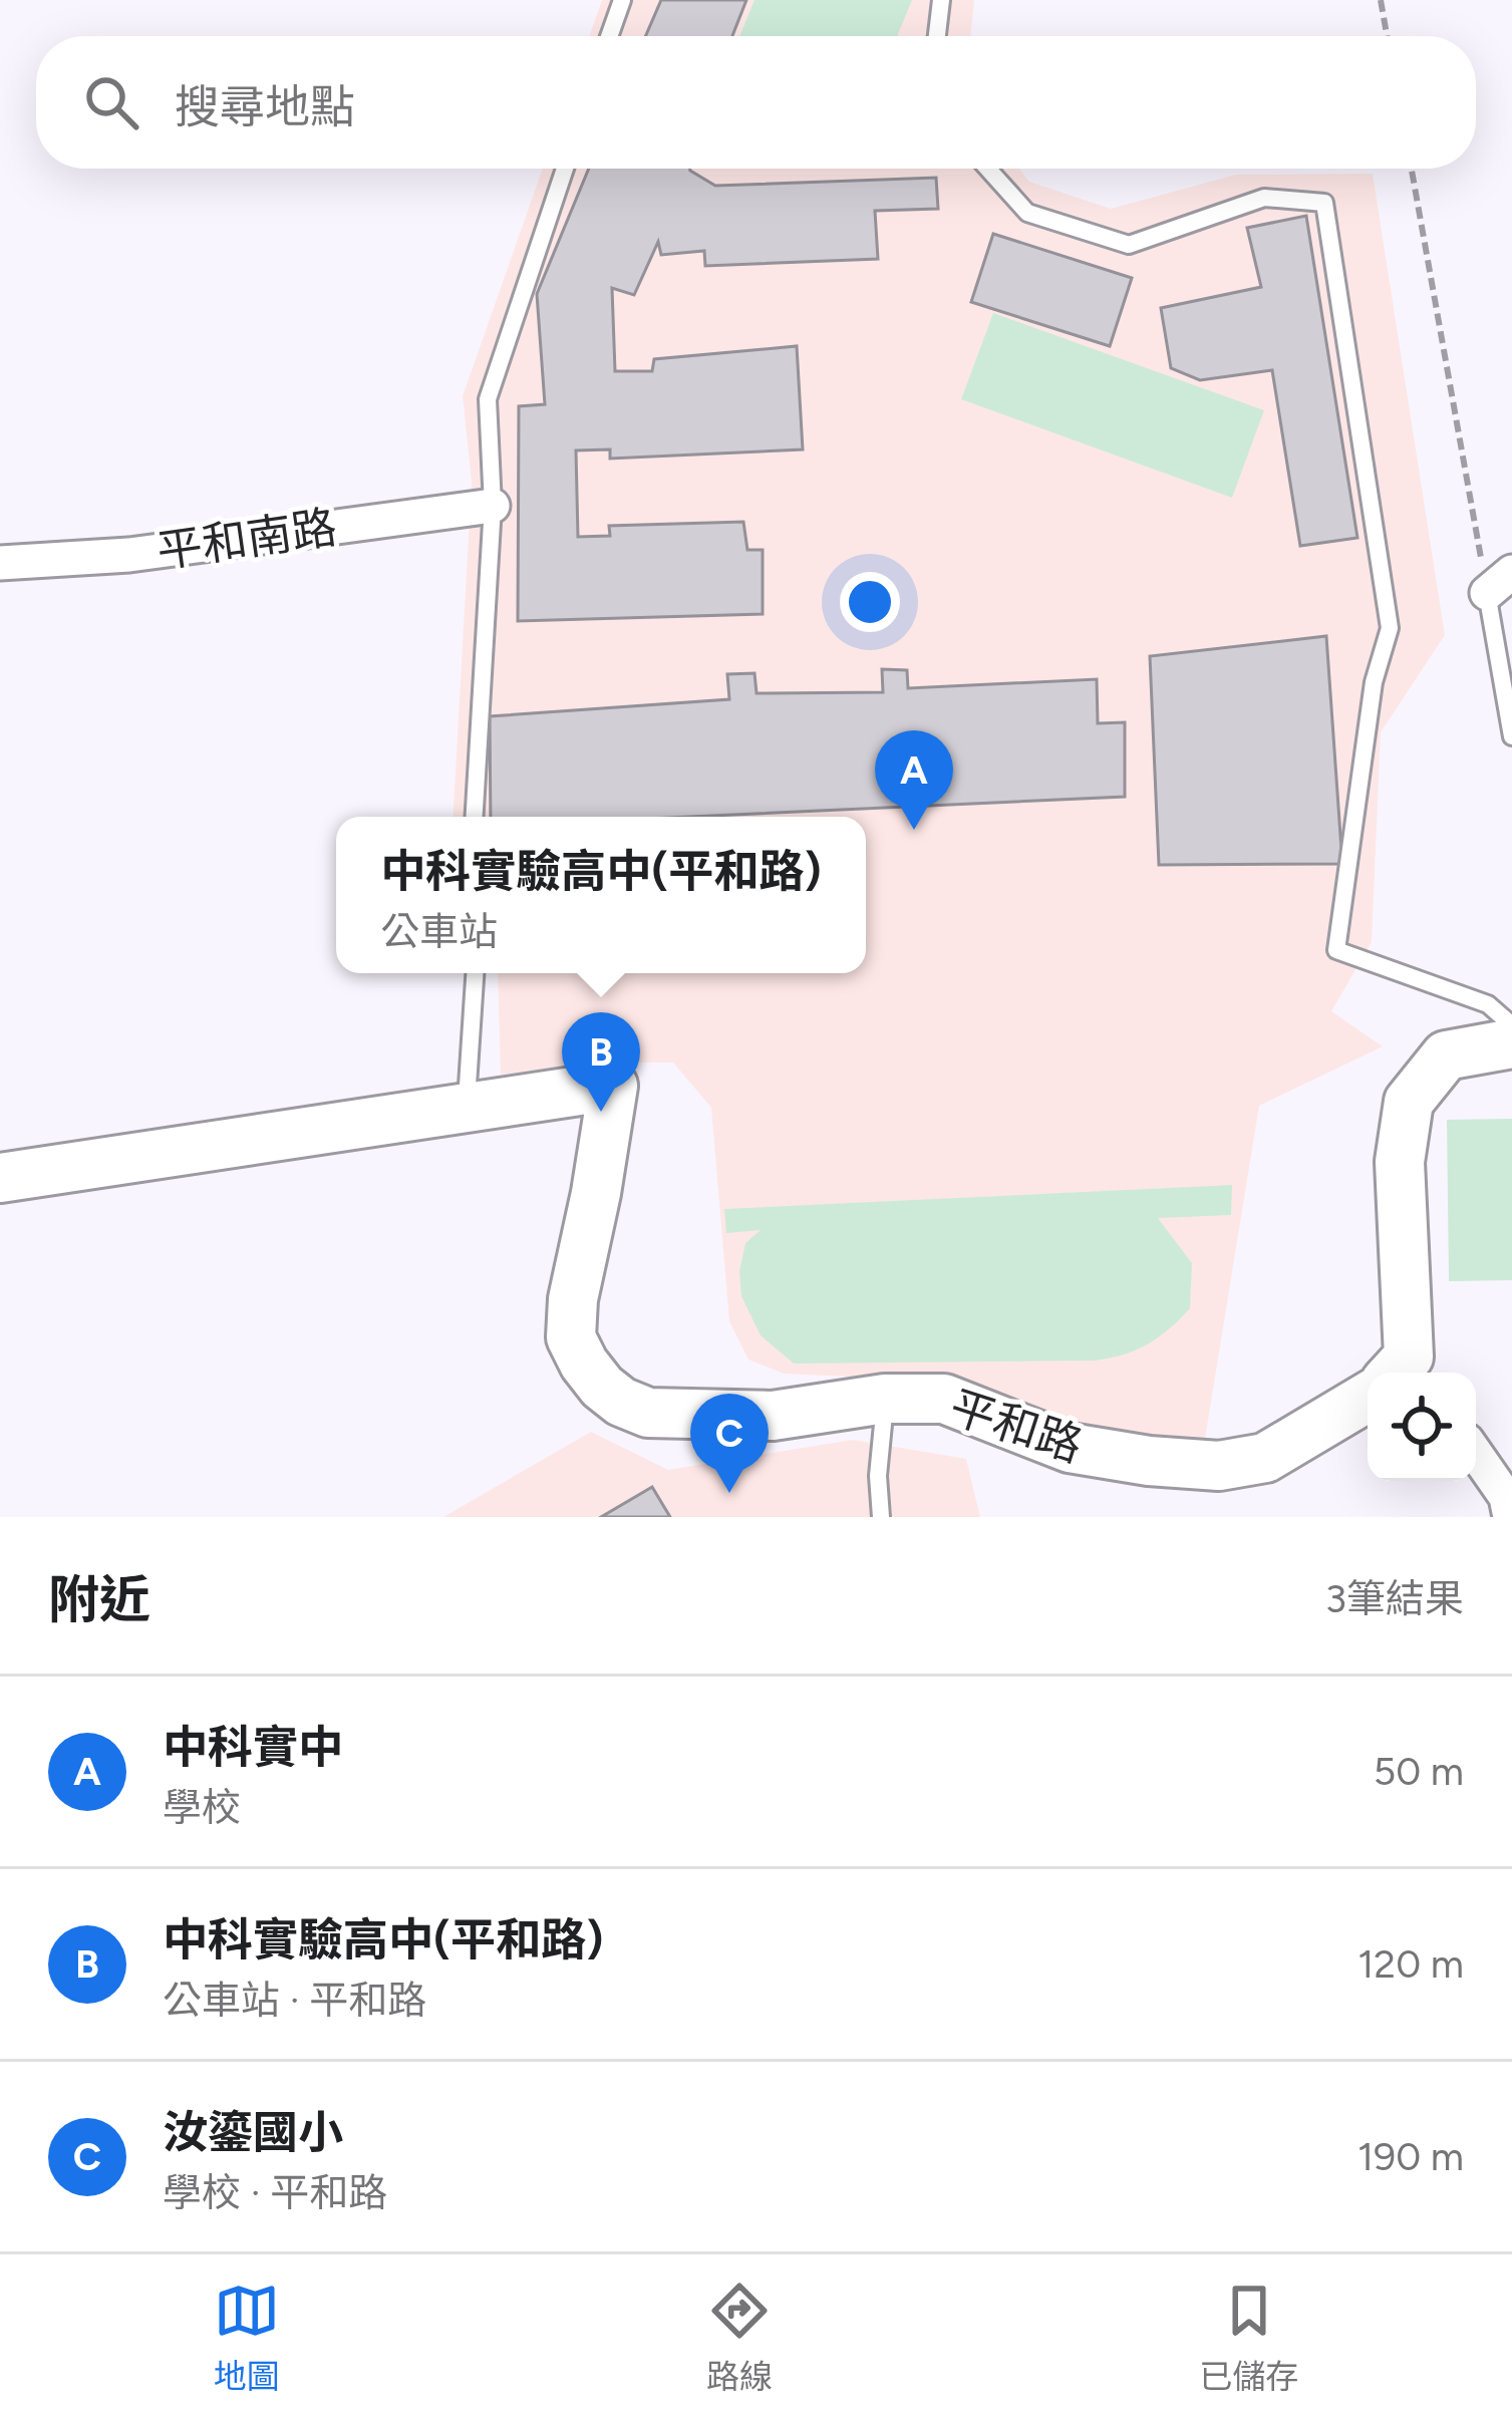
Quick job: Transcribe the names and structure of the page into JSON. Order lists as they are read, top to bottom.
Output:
{
  "streets": {
    "street": ["平和南路", "平和路"]
  },
  "page": {
    "search": "搜尋地點",
    "pins": ["A", "B", "C"],
    "popup": ["中科實驗高中(平和路)", "公車站"],
    "heading": ["附近", "3筆結果"],
    "list": [
      {
        "mark": "A",
        "name": "中科實中",
        "note": "學校",
        "value": "50 m"
      },
      {
        "mark": "B",
        "name": "中科實驗高中(平和路)",
        "note": "公車站 · 平和路",
        "value": "120 m"
      },
      {
        "mark": "C",
        "name": "汝鎏國小",
        "note": "學校 · 平和路",
        "value": "190 m"
      }
    ],
    "nav": ["地圖", "路線", "已儲存"]
  }
}
